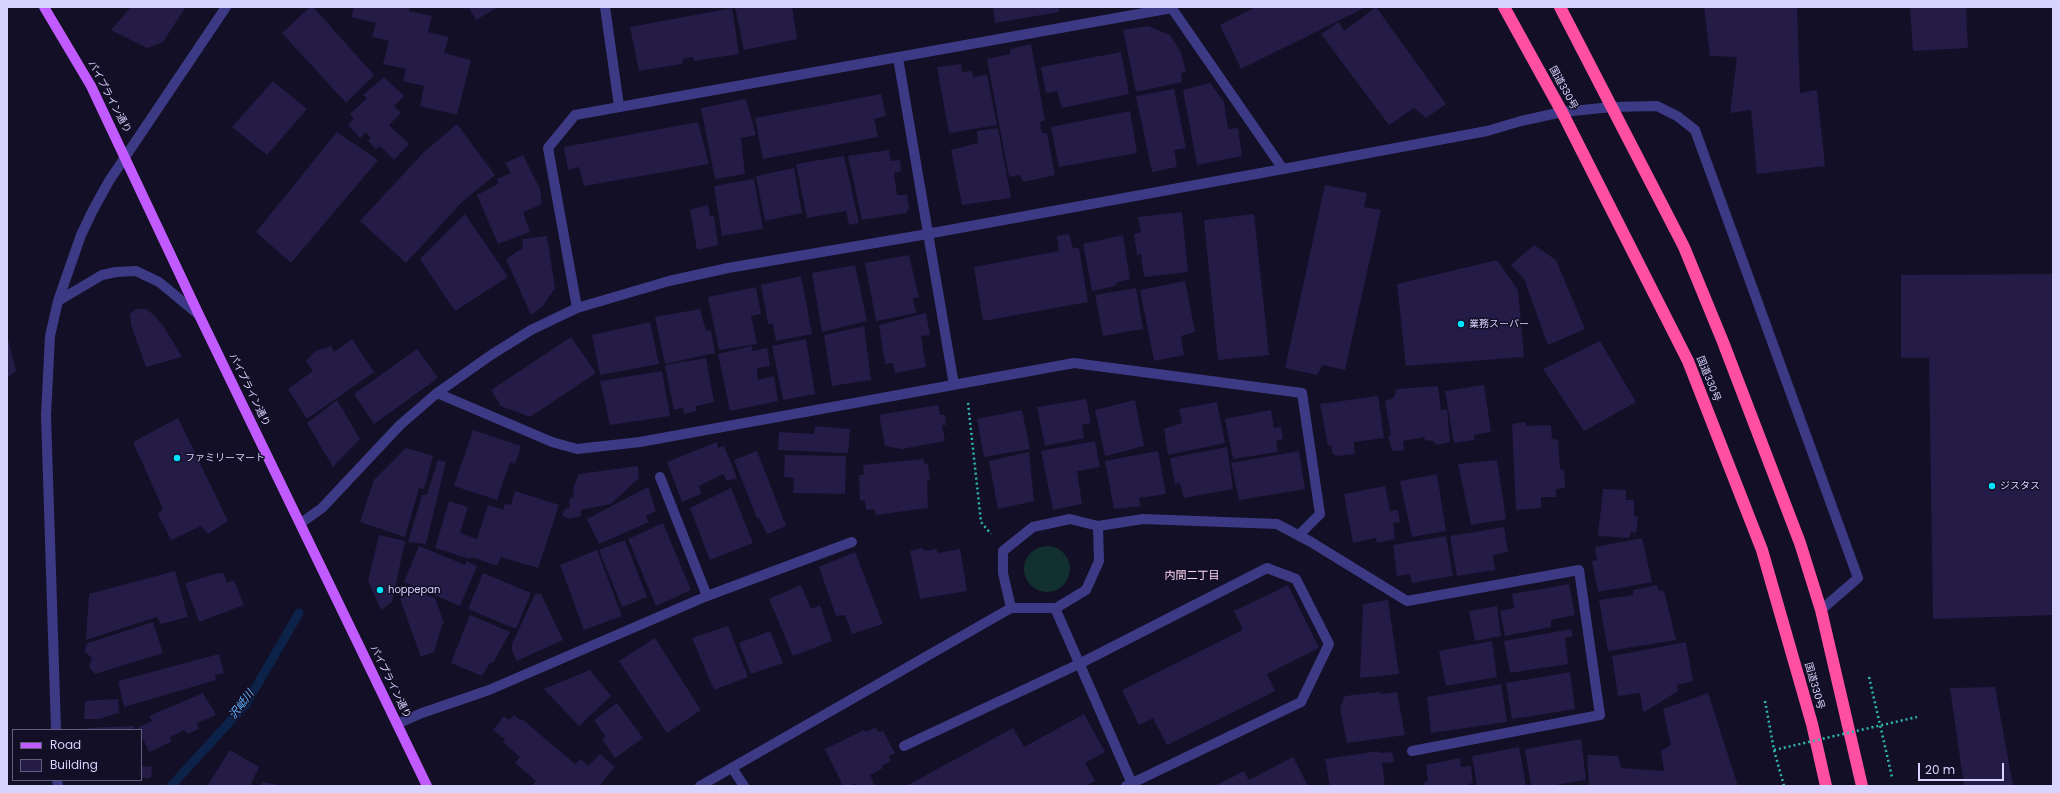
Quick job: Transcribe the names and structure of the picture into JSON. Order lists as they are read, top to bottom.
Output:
{
  "streets": {
    "highway": ["国道330号"],
    "main road": ["パイプライン通り"]
  },
  "districts": ["内間二丁目"],
  "water": ["沢岻川"],
  "places": [
    "業務スーパー",
    "ファミリーマート",
    "ジスタス",
    "hoppepan"
  ],
  "legend": ["Road", "Building"],
  "scale_bar": "20 m"
}
